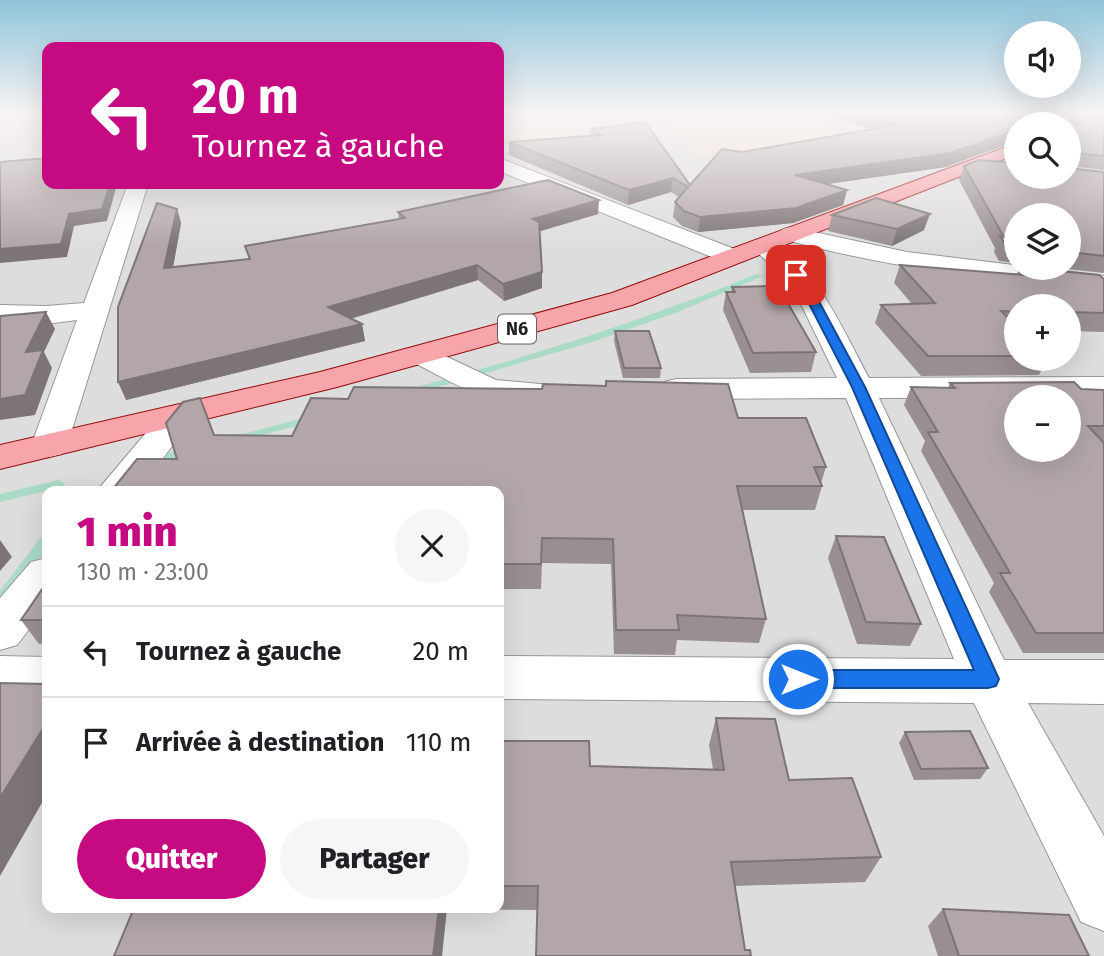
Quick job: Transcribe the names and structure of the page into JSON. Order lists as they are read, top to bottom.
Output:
{
  "streets": {
    "main road": ["N6"]
  },
  "page": {
    "map_buttons": ["+", "−"],
    "turn": ["20 m", "Tournez à gauche"],
    "heading": ["1 min", "130 m · 23:00"],
    "list": [
      {
        "name": "Tournez à gauche",
        "value": "20 m"
      },
      {
        "name": "Arrivée à destination",
        "value": "110 m"
      }
    ],
    "buttons": ["Quitter", "Partager"]
  }
}
